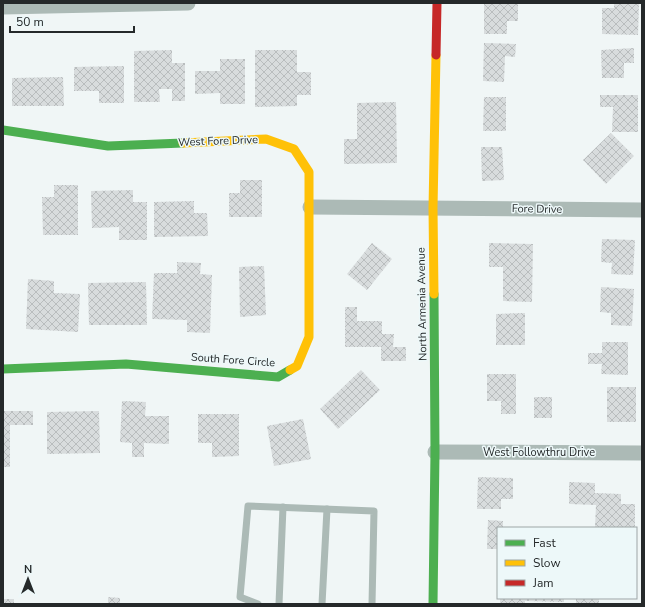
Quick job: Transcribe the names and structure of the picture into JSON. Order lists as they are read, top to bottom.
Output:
{
  "streets": {
    "street": [
      "West Fore Drive",
      "Fore Drive",
      "North Armenia Avenue",
      "South Fore Circle",
      "West Followthru Drive"
    ]
  },
  "crossings": [
    ["West Fore Drive", "South Fore Circle"],
    ["Fore Drive", "North Armenia Avenue"],
    ["North Armenia Avenue", "West Followthru Drive"]
  ],
  "legend": ["Fast", "Slow", "Jam"],
  "scale_bar": "50 m",
  "north": "top"
}
